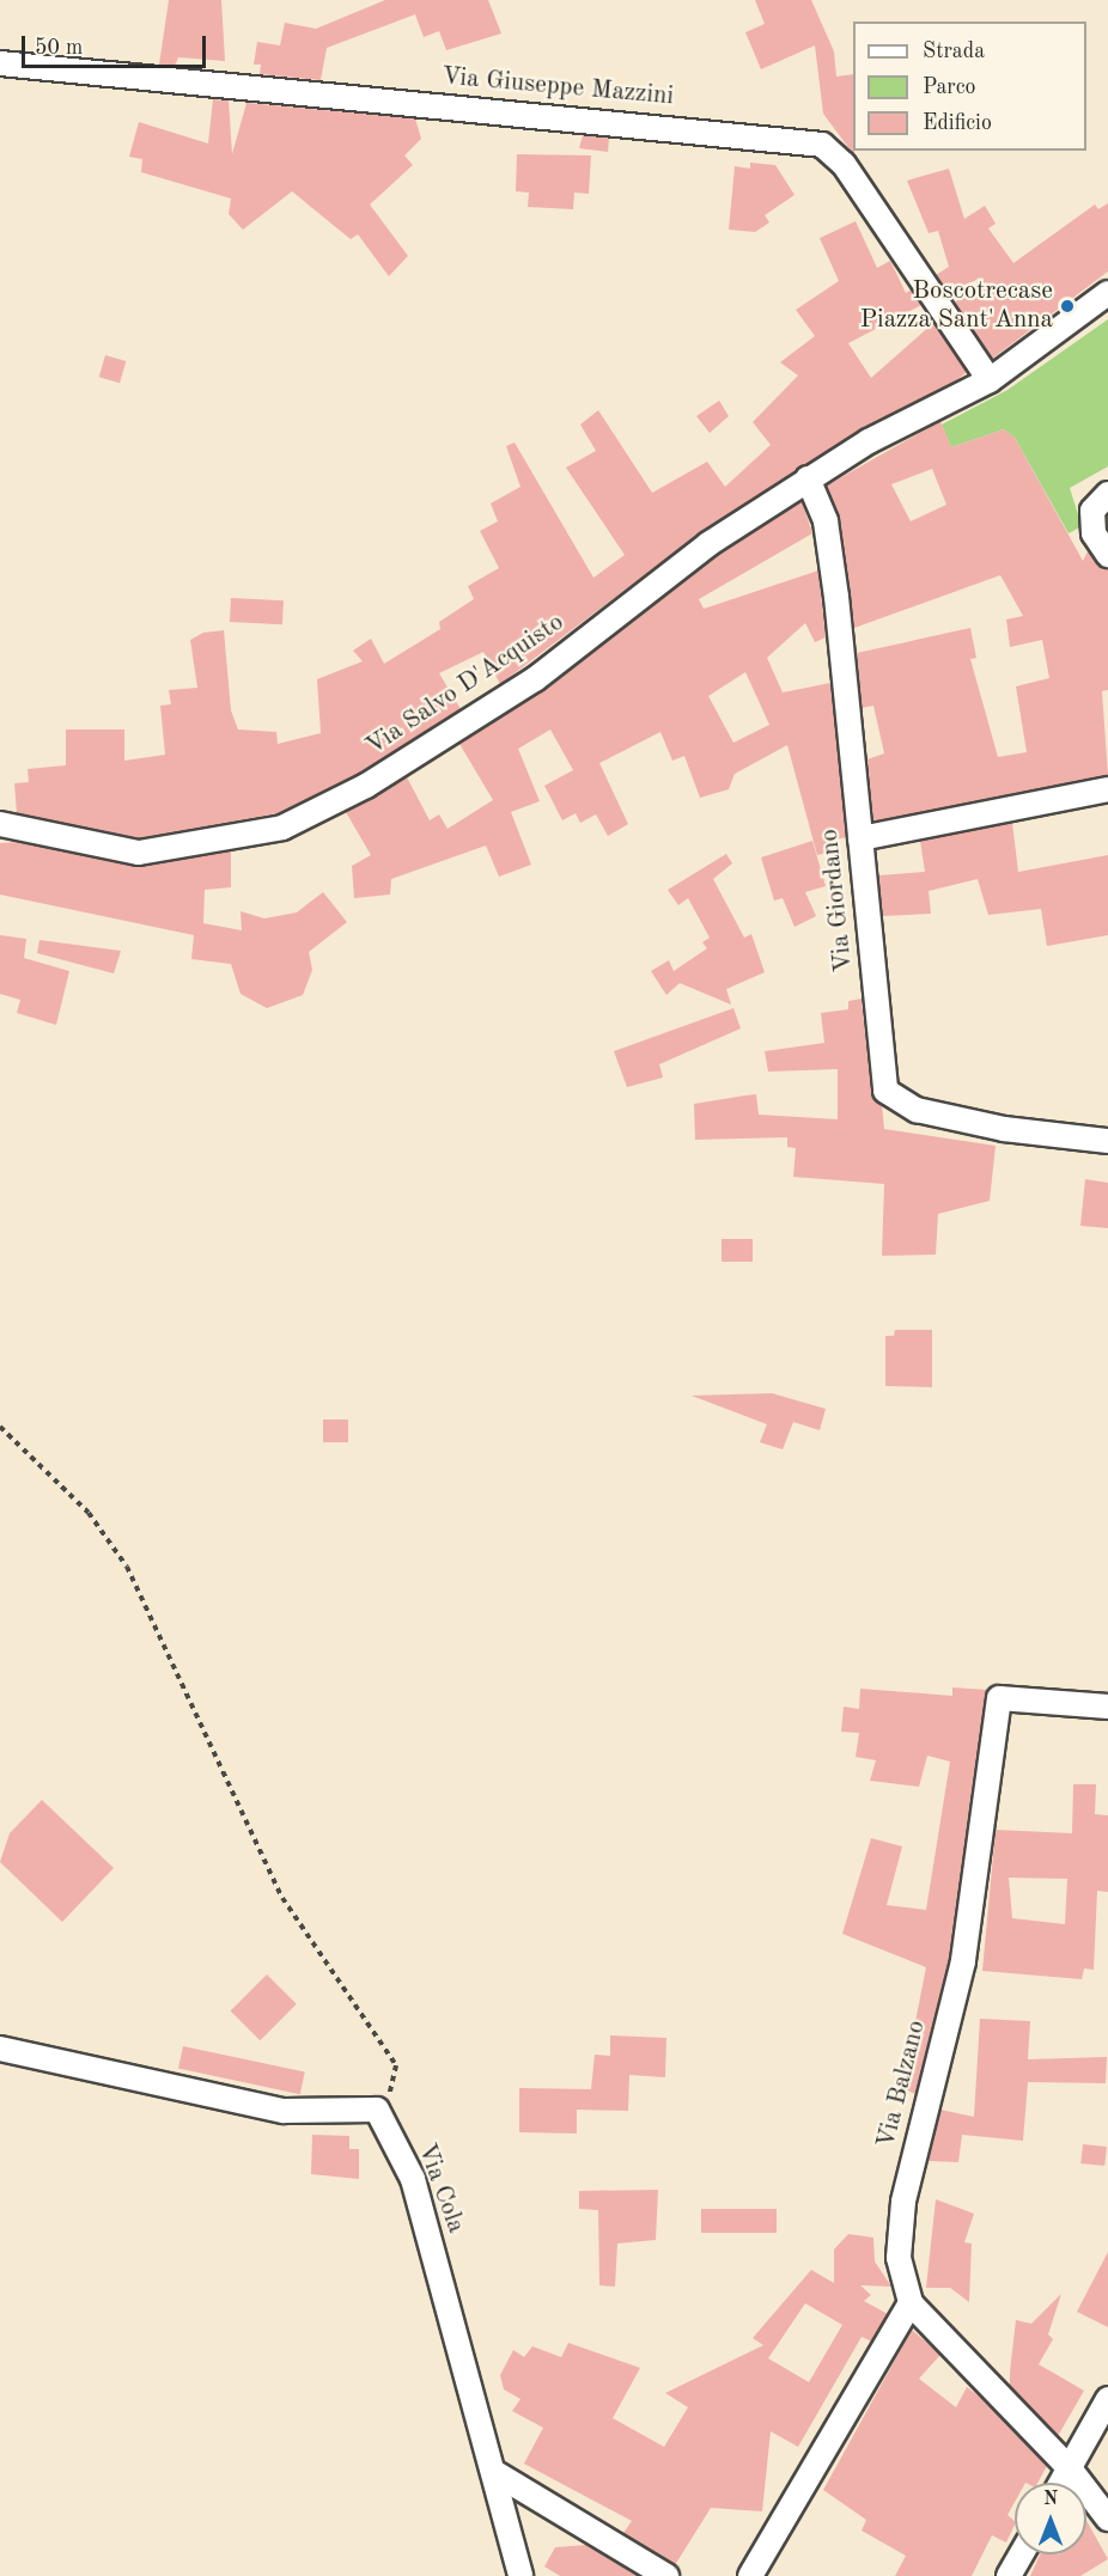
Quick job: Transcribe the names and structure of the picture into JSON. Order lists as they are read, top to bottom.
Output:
{
  "streets": {
    "street": [
      "Via Giuseppe Mazzini",
      "Via Salvo D'Acquisto",
      "Via Giordano",
      "Via Balzano",
      "Via Cola"
    ]
  },
  "crossings": [
    ["Via Giuseppe Mazzini", "Via Salvo D'Acquisto"],
    ["Via Salvo D'Acquisto", "Via Giordano"]
  ],
  "places": ["Boscotrecase Piazza Sant'Anna"],
  "legend": ["Strada", "Parco", "Edificio"],
  "scale_bar": "50 m",
  "north": "top"
}
